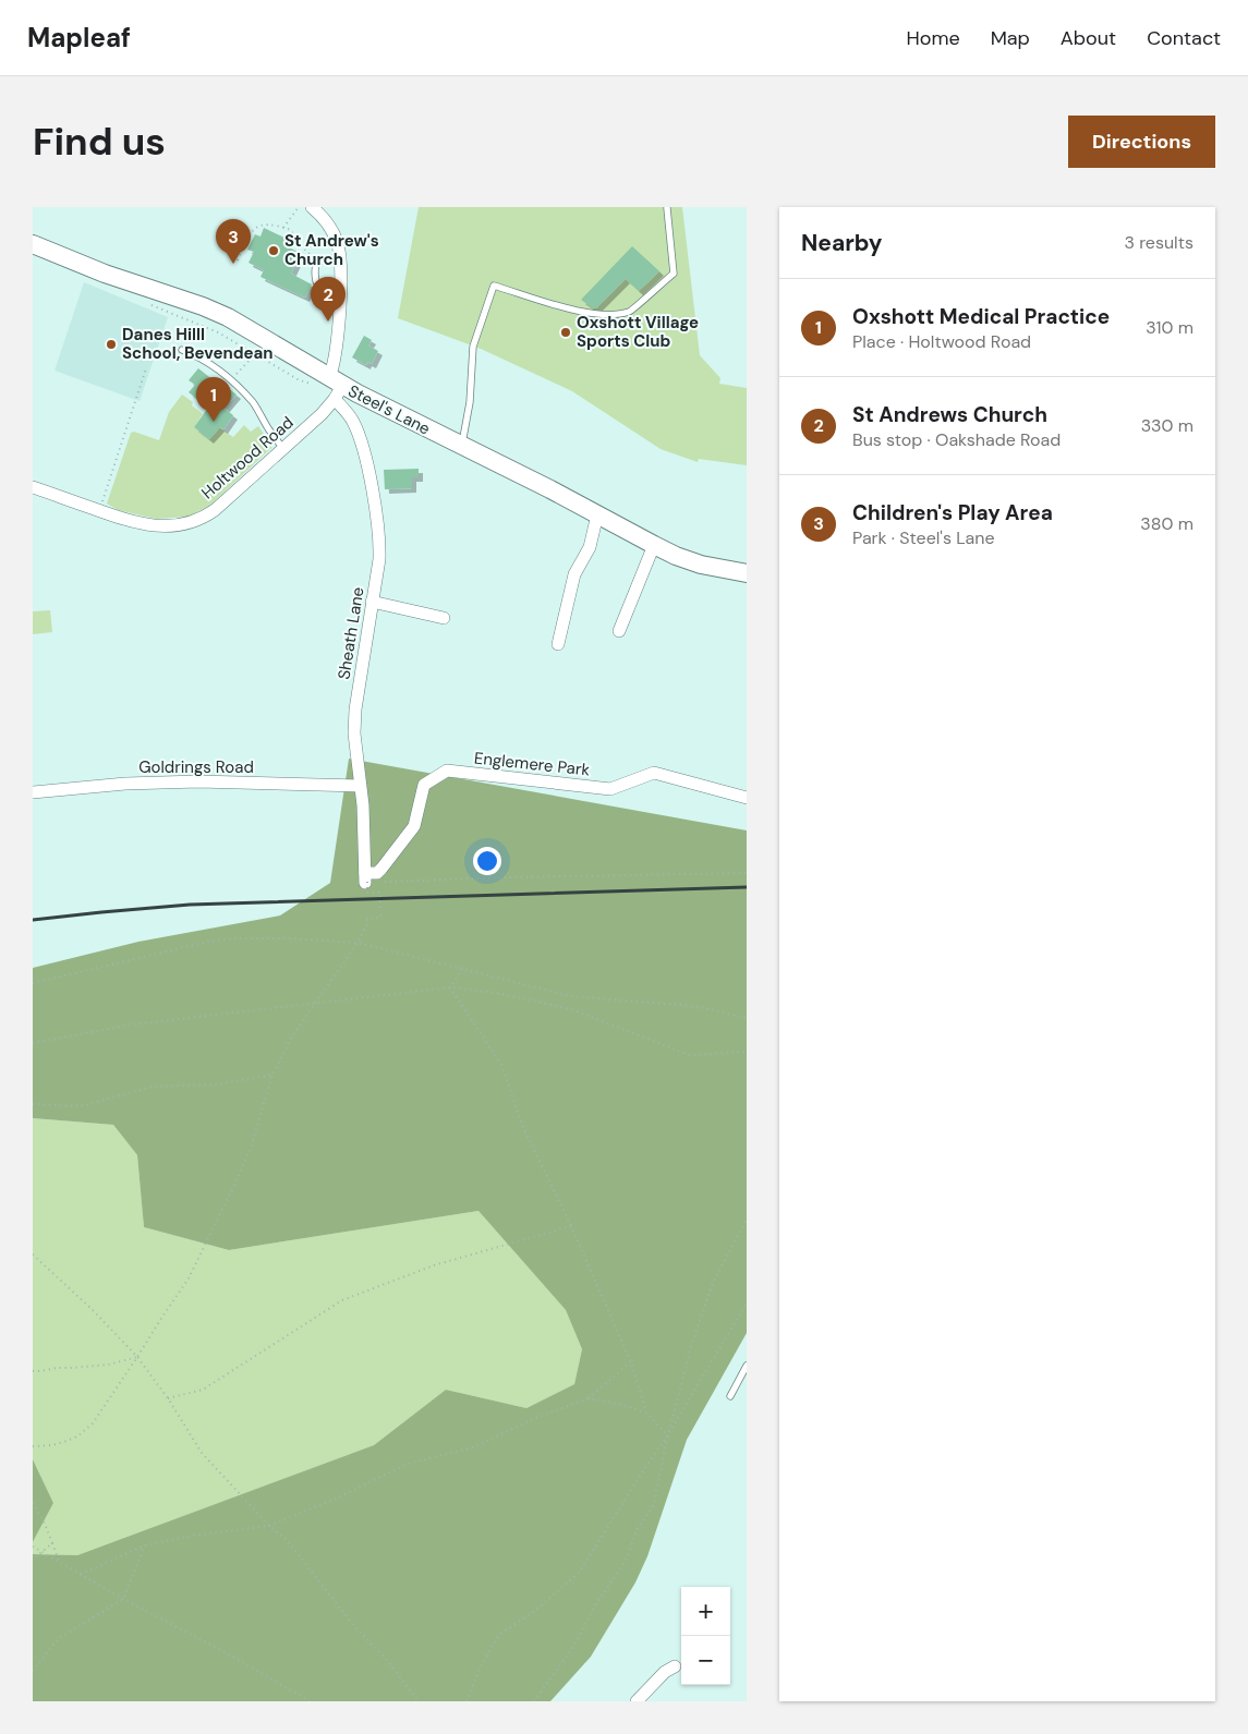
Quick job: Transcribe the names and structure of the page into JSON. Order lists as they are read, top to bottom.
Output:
{
  "streets": {
    "street": [
      "Steel's Lane",
      "Holtwood Road",
      "Sheath Lane",
      "Englemere Park",
      "Goldrings Road"
    ]
  },
  "crossings": [
    ["Steel's Lane", "Holtwood Road"],
    ["Steel's Lane", "Sheath Lane"],
    ["Holtwood Road", "Sheath Lane"],
    ["Sheath Lane", "Englemere Park"],
    ["Sheath Lane", "Goldrings Road"]
  ],
  "places": ["St Andrew's Church", "Oxshott Village Sports Club", "Danes Hilll School, Bevendean"],
  "page": {
    "header": "Mapleaf",
    "nav": [
      "Home",
      "Map",
      "About",
      "Contact"
    ],
    "buttons": "Directions",
    "title": "Find us",
    "heading": ["Nearby", "3 results"],
    "pins": ["3", "2", "1"],
    "list": [
      {
        "mark": "1",
        "name": "Oxshott Medical Practice",
        "note": "Place · Holtwood Road",
        "value": "310 m"
      },
      {
        "mark": "2",
        "name": "St Andrews Church",
        "note": "Bus stop · Oakshade Road",
        "value": "330 m"
      },
      {
        "mark": "3",
        "name": "Children's Play Area",
        "note": "Park · Steel's Lane",
        "value": "380 m"
      }
    ],
    "map_buttons": ["+", "−"]
  }
}
